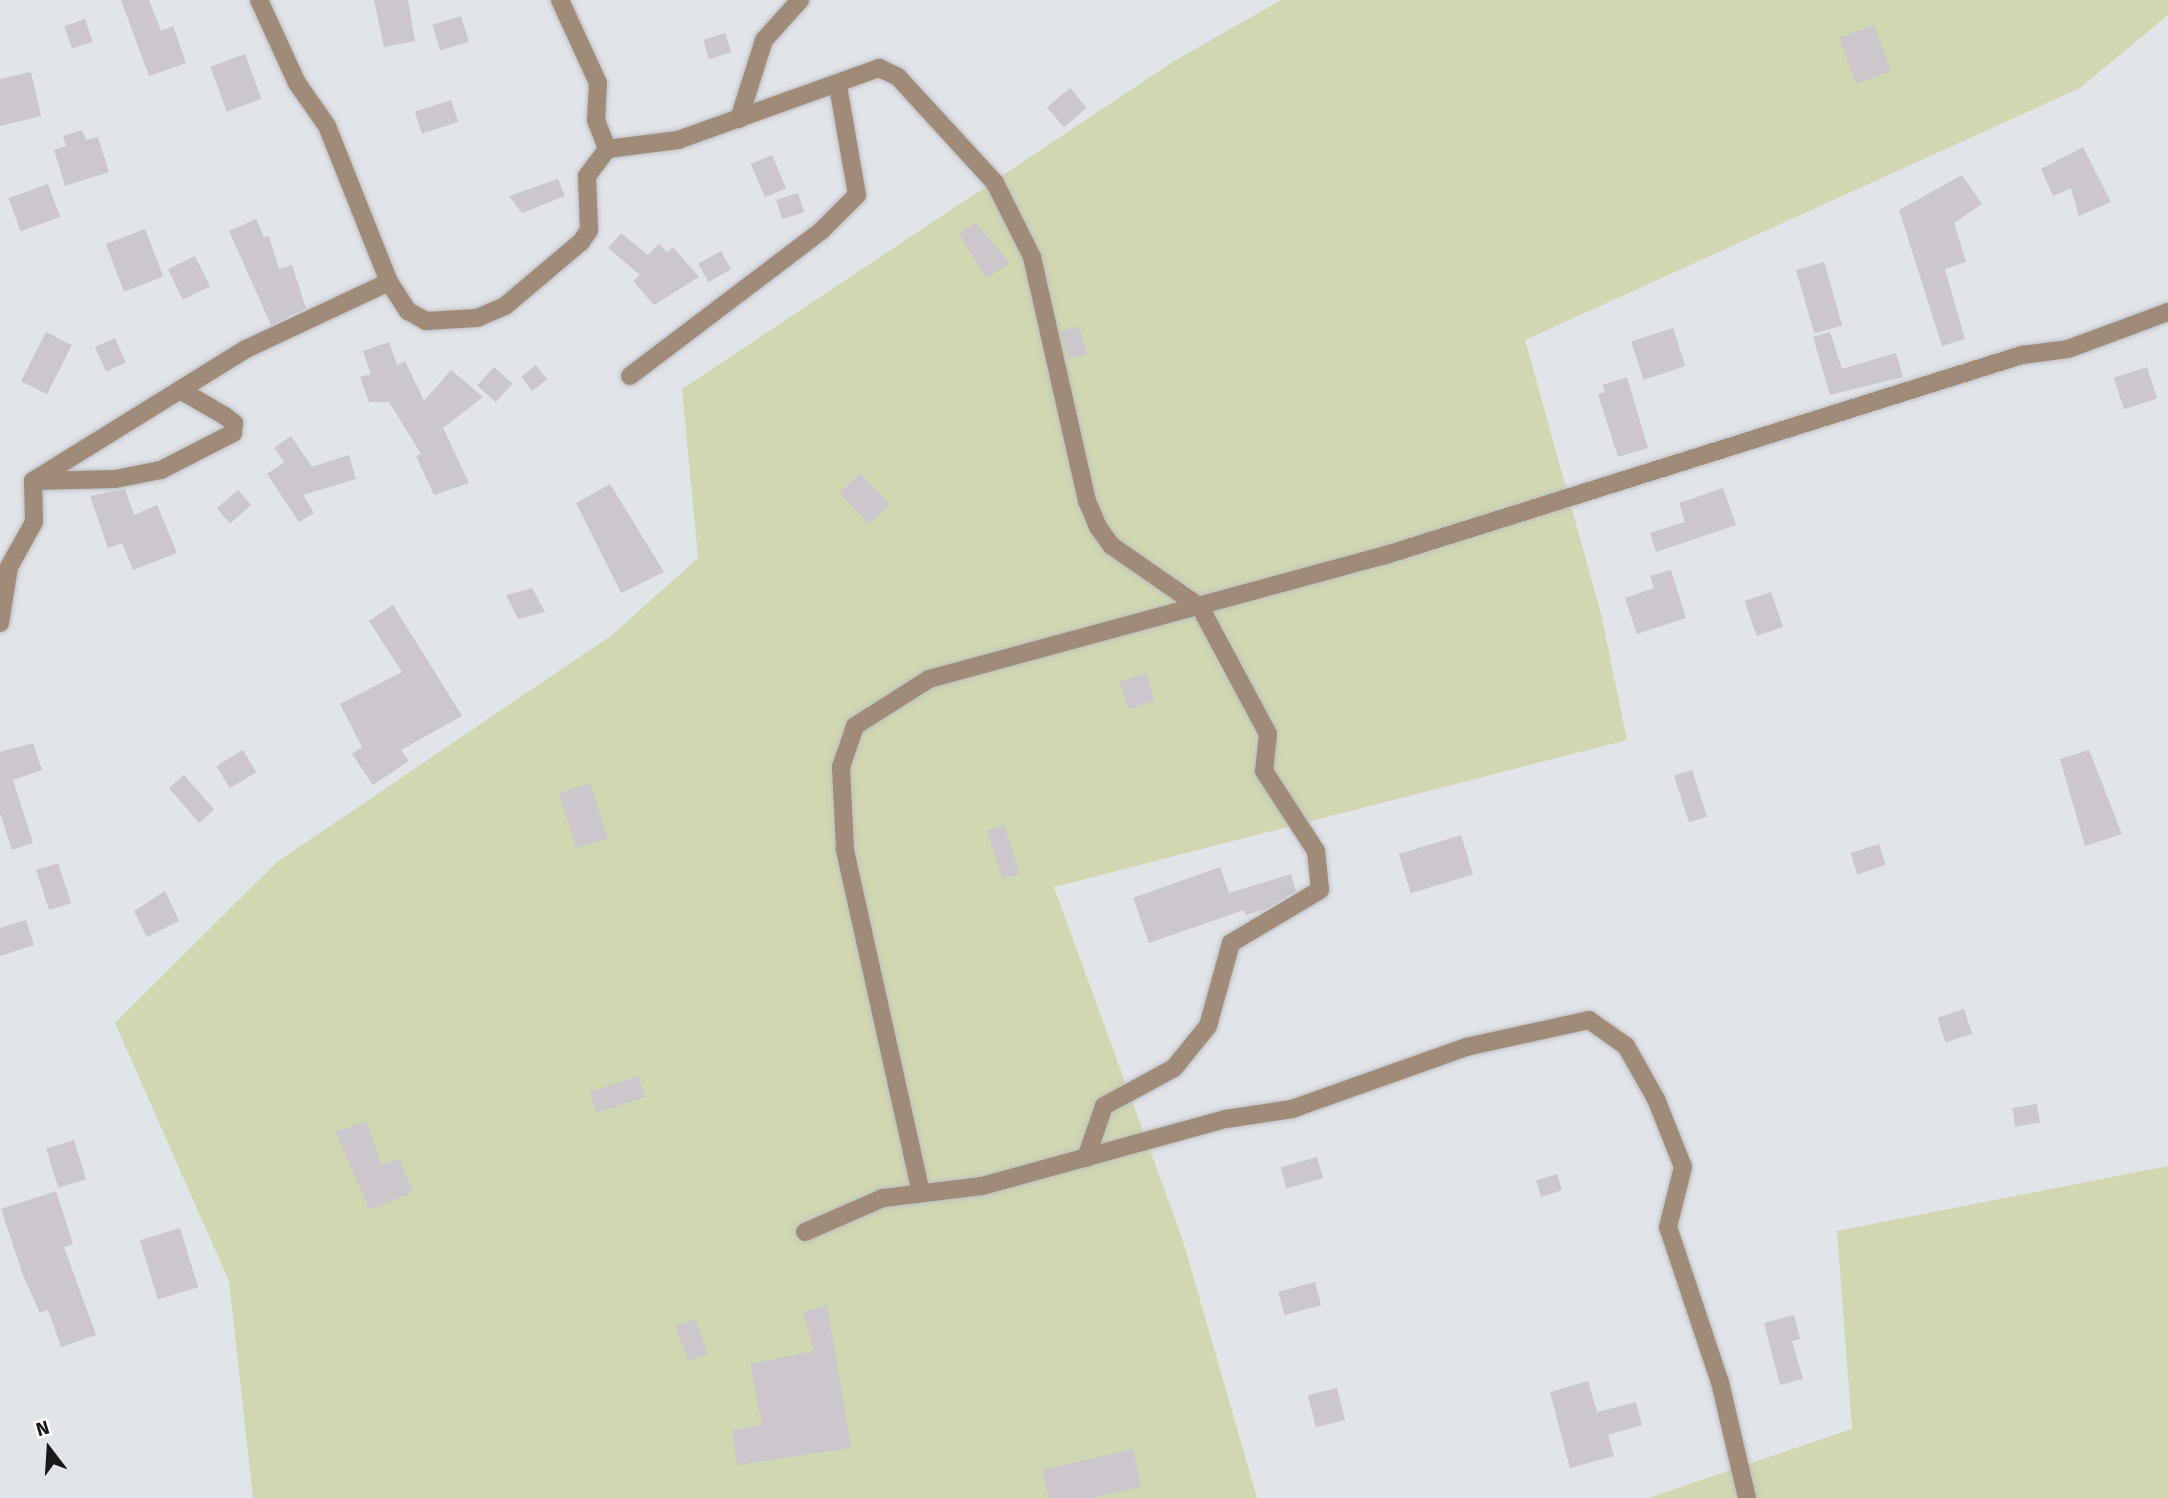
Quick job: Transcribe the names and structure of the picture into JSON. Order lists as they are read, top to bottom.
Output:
{
  "north": "top"
}
